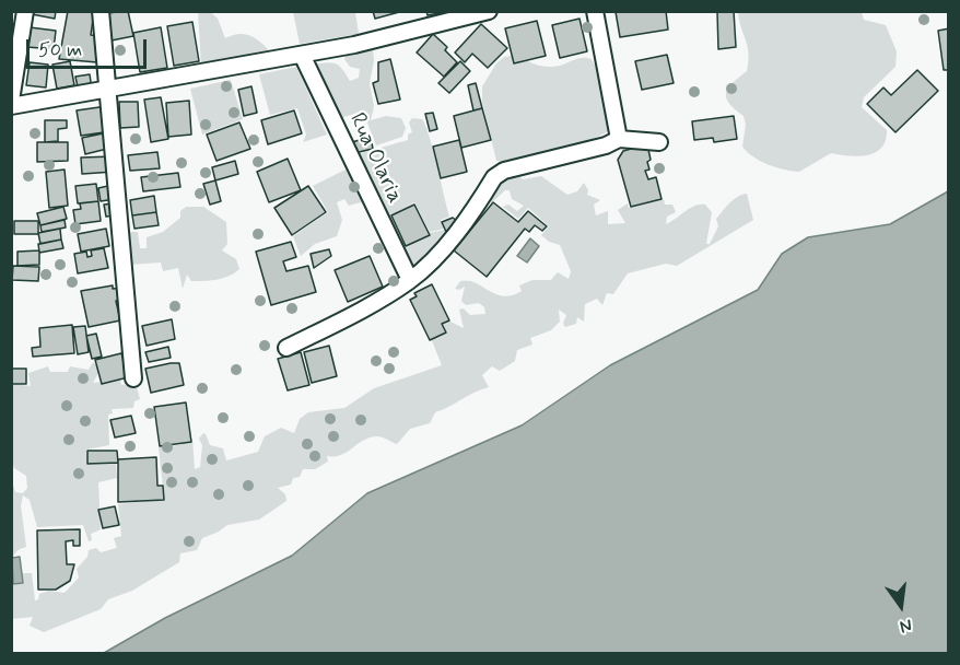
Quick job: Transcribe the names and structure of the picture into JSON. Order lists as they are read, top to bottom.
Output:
{
  "streets": {
    "street": ["Rua Olaria"]
  },
  "scale_bar": "50 m",
  "north": "bottom"
}
